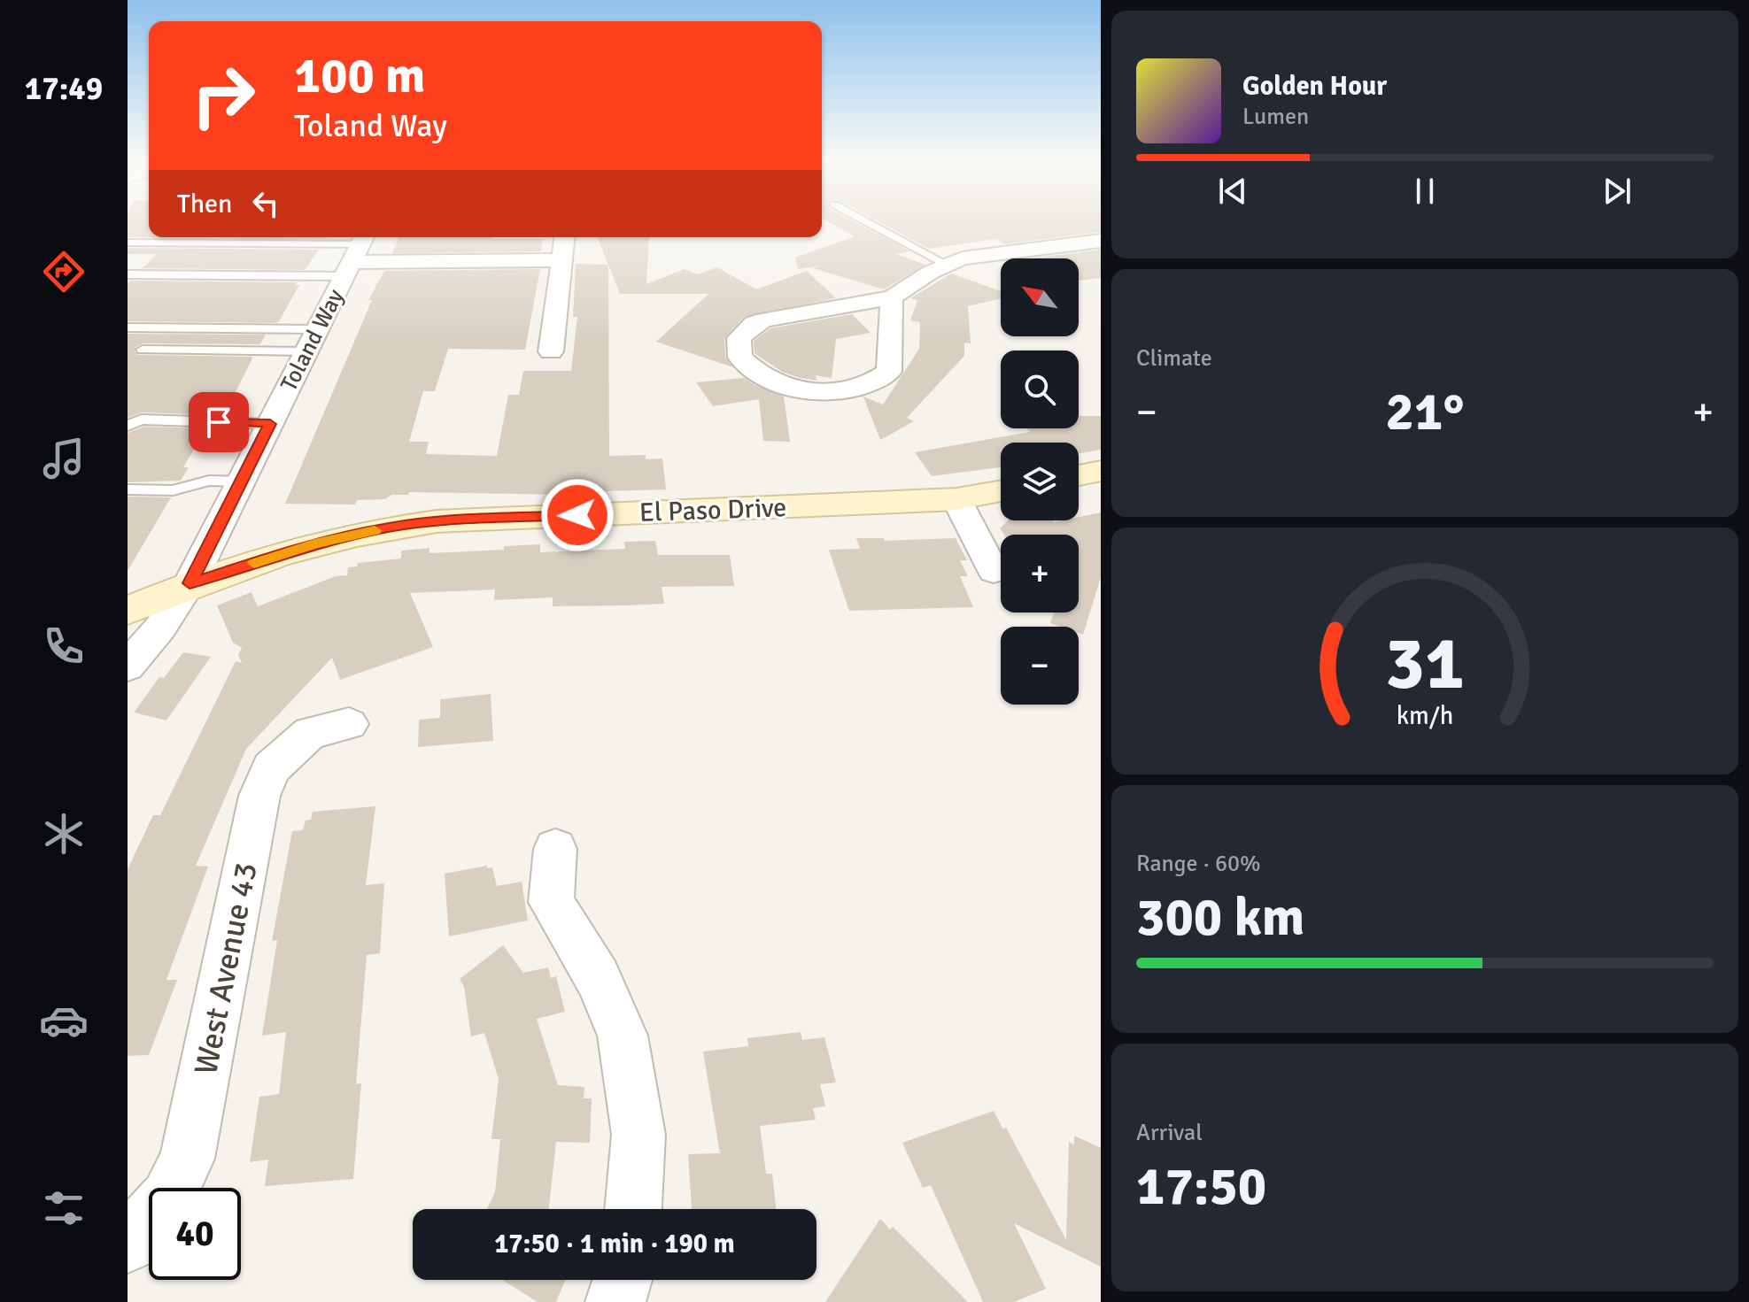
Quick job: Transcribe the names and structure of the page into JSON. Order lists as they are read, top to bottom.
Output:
{
  "streets": {
    "street": ["Toland Way", "El Paso Drive", "West Avenue 43"]
  },
  "crossings": [
    ["Toland Way", "El Paso Drive"]
  ],
  "north": "top left",
  "page": {
    "tabs": "17:49",
    "turn": ["100 m", "Toland Way"],
    "song": ["Golden Hour", "Lumen"],
    "then": "Then",
    "map_buttons": ["+", "−"],
    "tile": [
      "Climate",
      ["Range · 60%", "300 km"],
      ["Arrival", "17:50"]
    ],
    "heat": ["−", "21°", "+"],
    "limit": "40",
    "trip": "17:50 · 1 min · 190 m",
    "gauge": ["31", "km/h"]
  }
}
